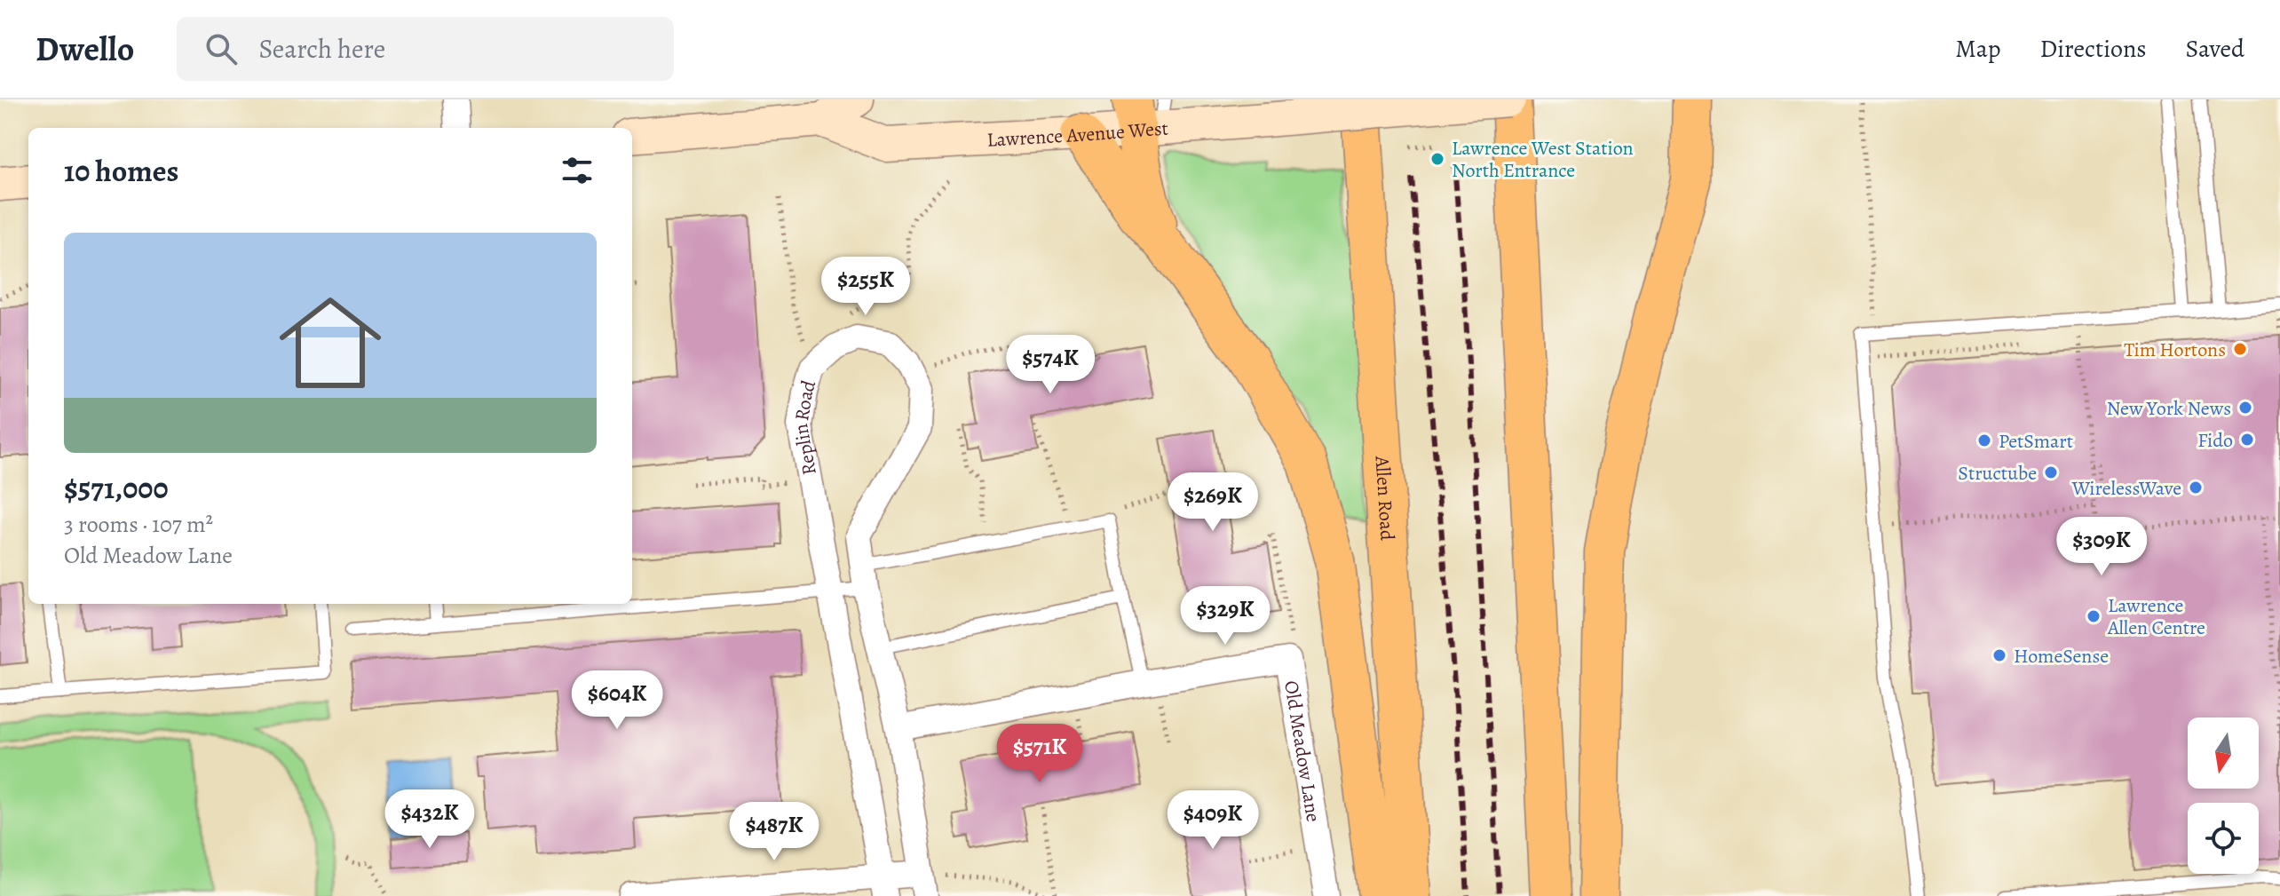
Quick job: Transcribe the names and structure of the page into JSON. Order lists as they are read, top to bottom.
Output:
{
  "streets": {
    "highway": ["Allen Road"],
    "main road": ["Lawrence Avenue West"],
    "street": ["Replin Road", "Old Meadow Lane"]
  },
  "crossings": [
    ["Replin Road", "Old Meadow Lane"]
  ],
  "places": [
    "Lawrence West Station North Entrance",
    "Tim Hortons",
    "New York News",
    "Fido",
    "PetSmart",
    "Structube",
    "WirelessWave",
    "Lawrence Allen Centre",
    "HomeSense"
  ],
  "north": "bottom",
  "page": {
    "header": "Dwello",
    "search": "Search here",
    "nav": ["Map", "Directions", "Saved"],
    "heading": "10 homes",
    "list": [
      {
        "name": "$571,000",
        "note": "3 rooms · 107 m² · Old Meadow Lane"
      }
    ],
    "price": [
      "$255K",
      "$574K",
      "$269K",
      "$309K",
      "$329K",
      "$604K",
      "$571K",
      "$432K",
      "$409K",
      "$487K"
    ]
  }
}
